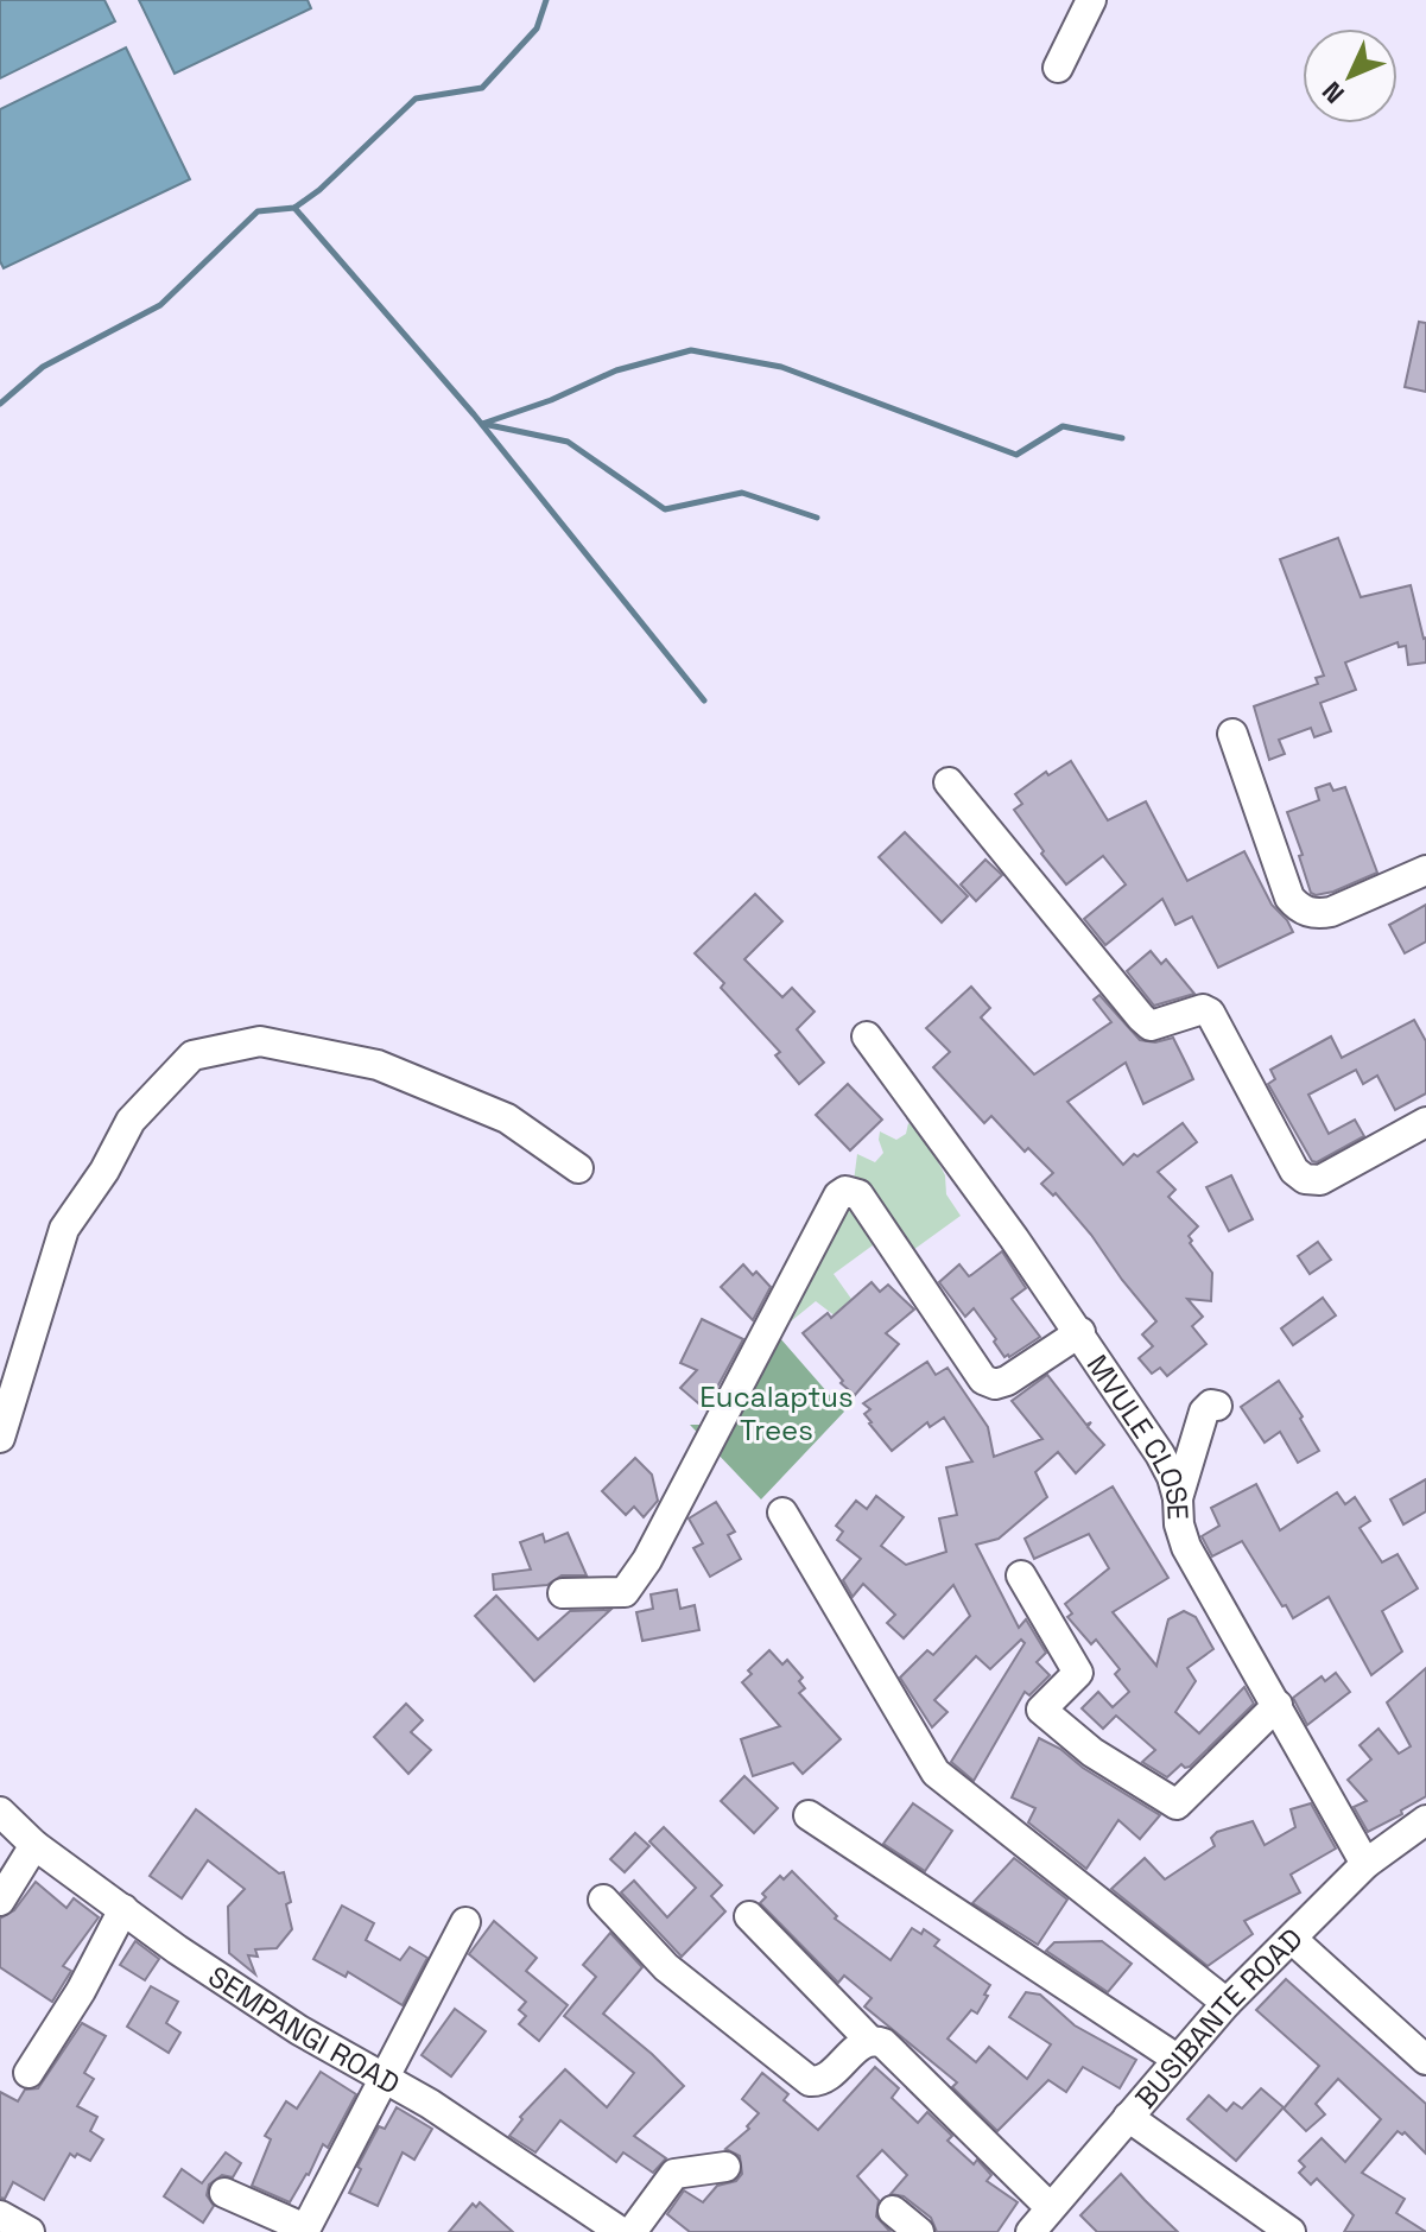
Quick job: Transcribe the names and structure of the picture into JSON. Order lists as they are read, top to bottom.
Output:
{
  "streets": {
    "street": ["MVULE CLOSE", "BUSIBANTE ROAD", "SEMPANGI ROAD"]
  },
  "crossings": [
    ["MVULE CLOSE", "BUSIBANTE ROAD"]
  ],
  "parks": ["Eucalaptus Trees"],
  "north": "bottom left"
}
